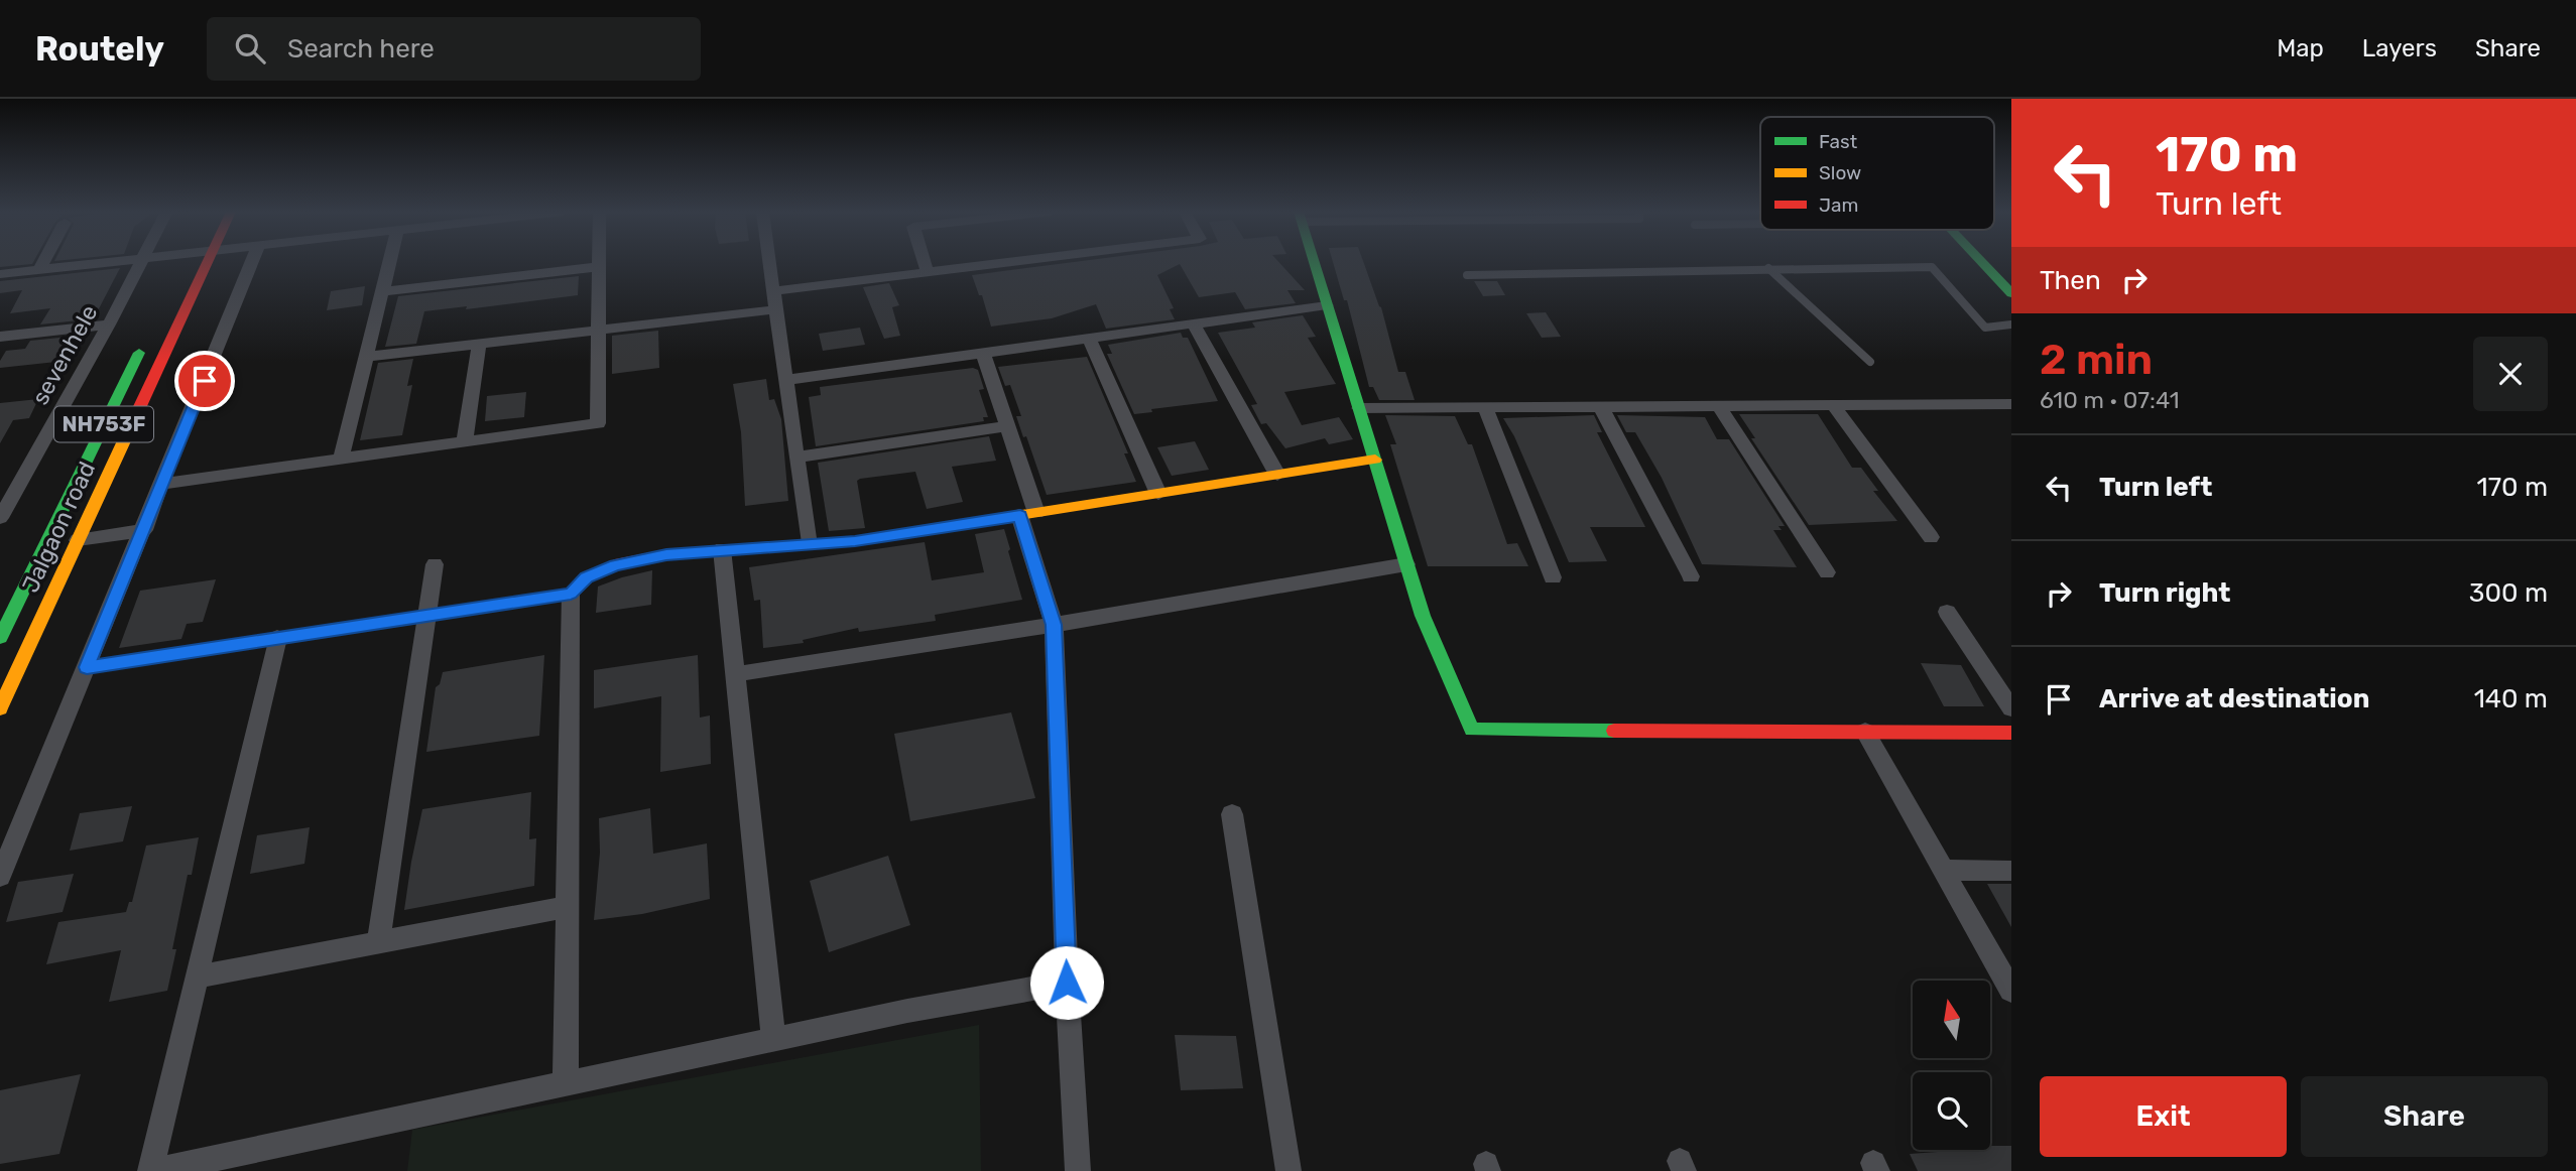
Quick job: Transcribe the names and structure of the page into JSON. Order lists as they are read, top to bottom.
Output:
{
  "streets": {
    "main road": ["NH753F", "Jalgaon road"],
    "street": ["sevenhele"]
  },
  "legend": ["Fast", "Slow", "Jam"],
  "north": "top",
  "page": {
    "header": "Routely",
    "search": "Search here",
    "nav": ["Map", "Layers", "Share"],
    "turn": ["170 m", "Turn left"],
    "then": "Then",
    "heading": ["2 min", "610 m · 07:41"],
    "list": [
      {
        "name": "Turn left",
        "value": "170 m"
      },
      {
        "name": "Turn right",
        "value": "300 m"
      },
      {
        "name": "Arrive at destination",
        "value": "140 m"
      }
    ],
    "buttons": ["Exit", "Share"]
  }
}
